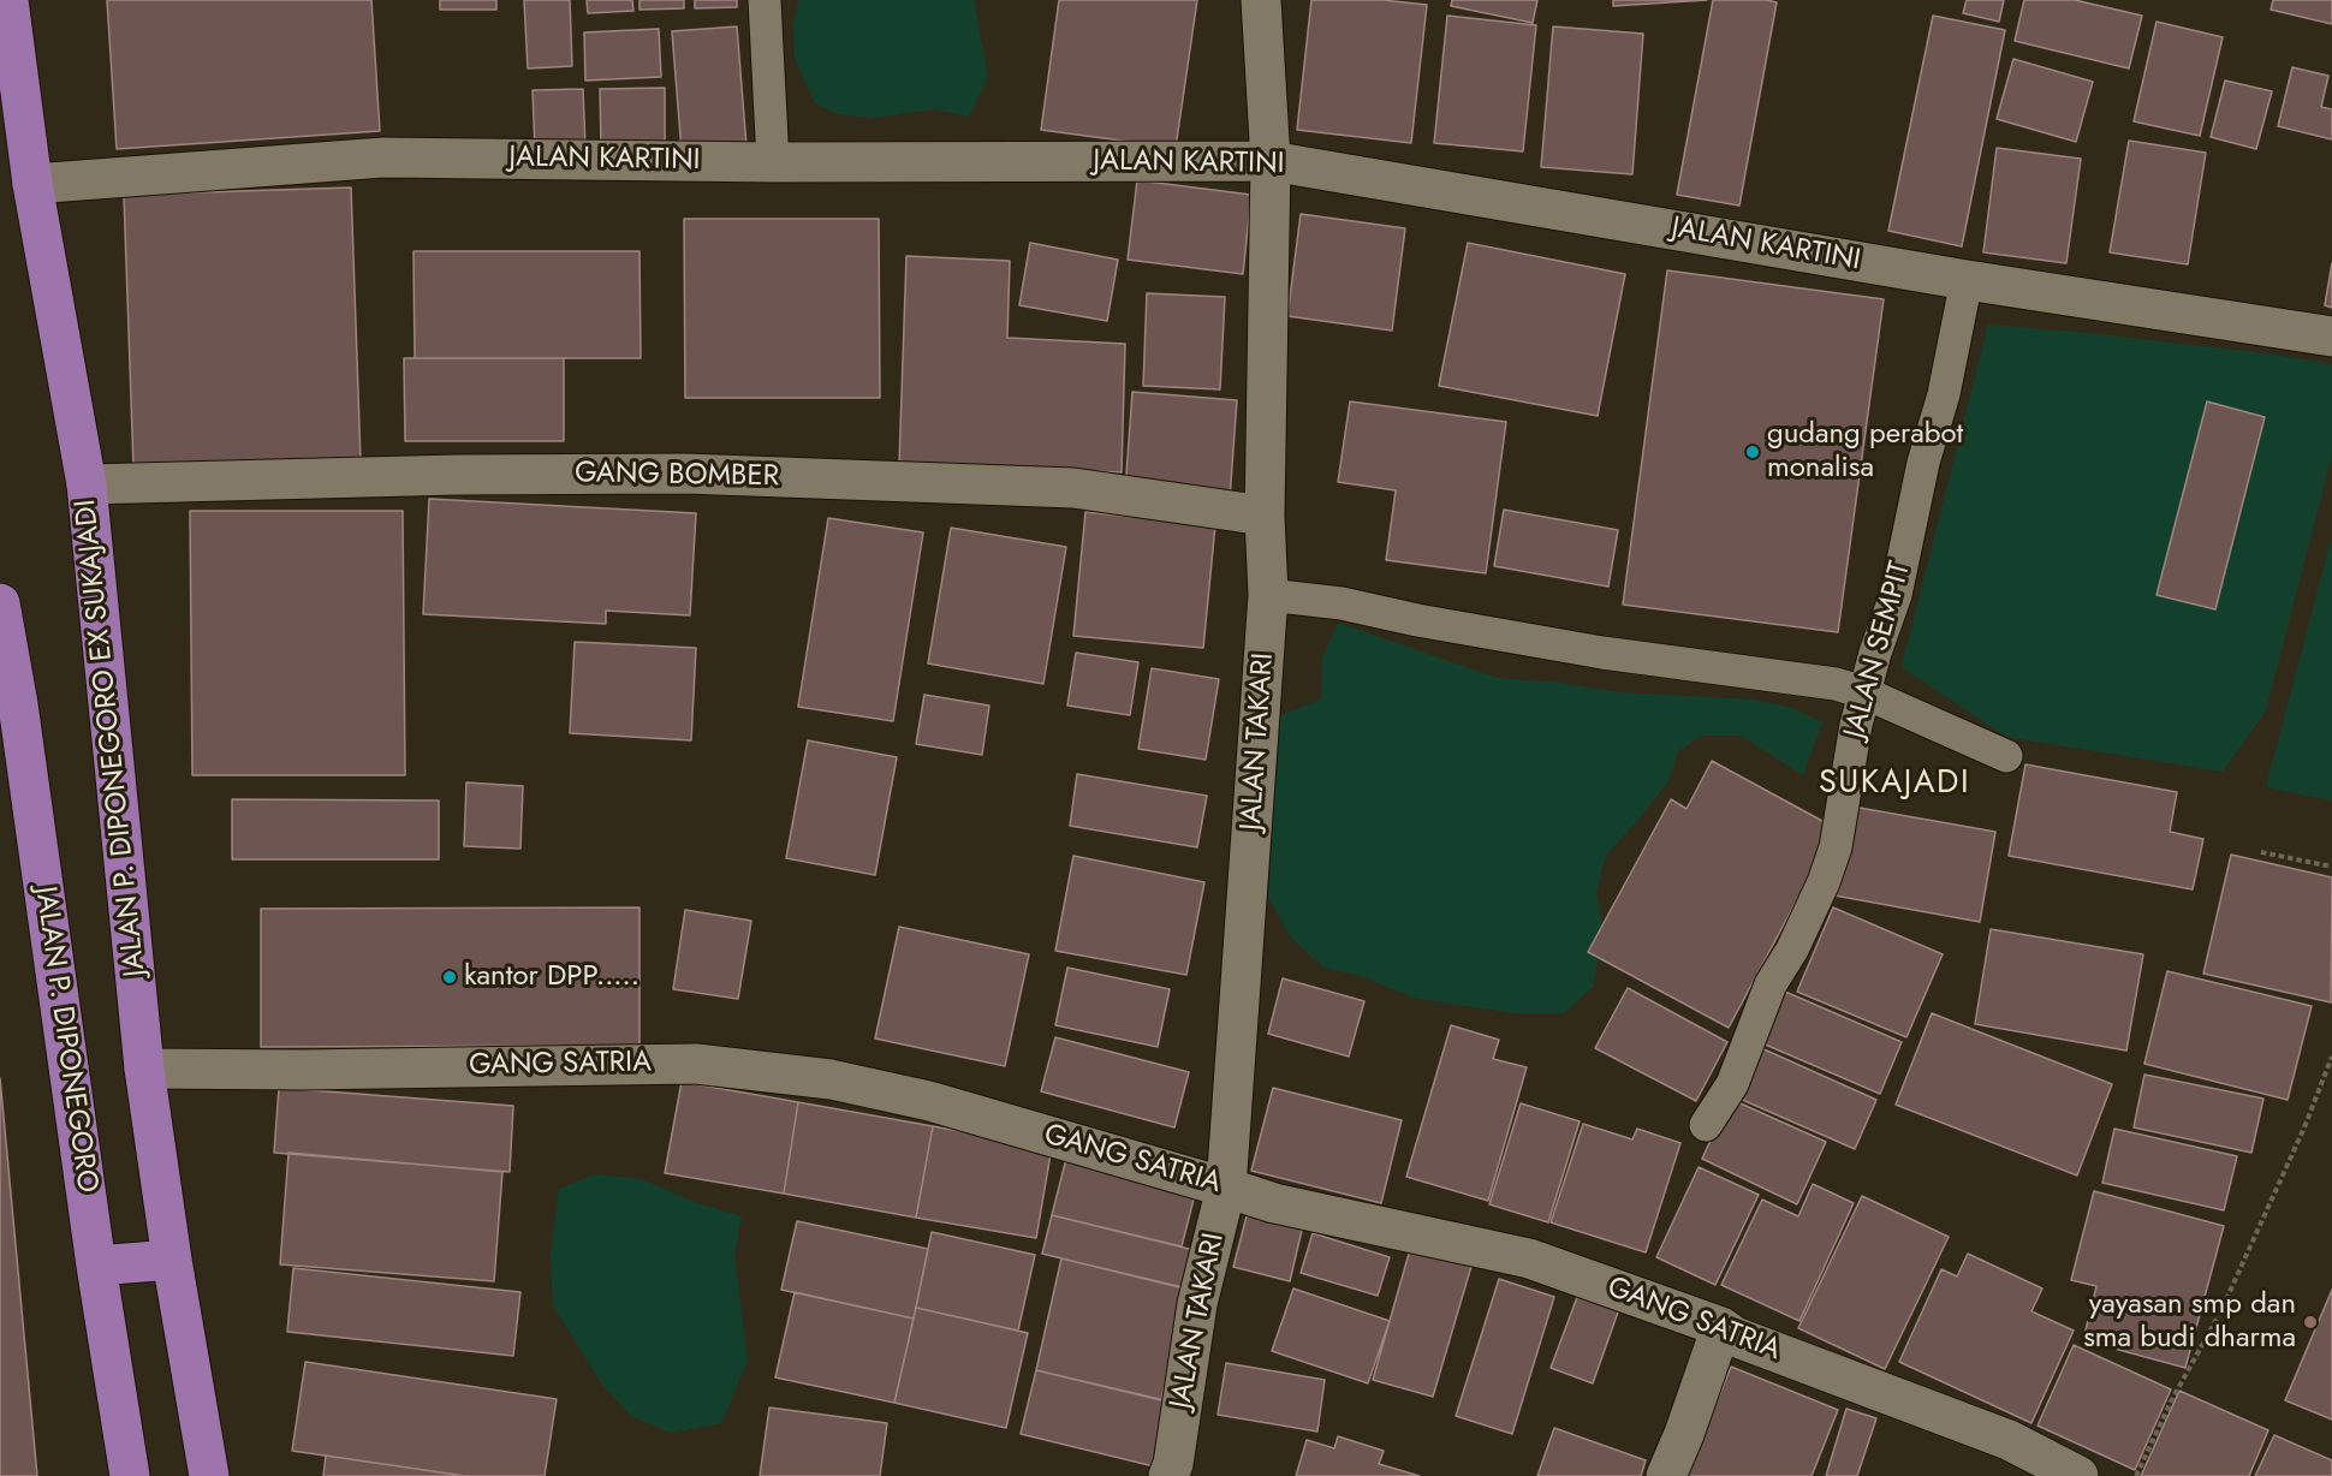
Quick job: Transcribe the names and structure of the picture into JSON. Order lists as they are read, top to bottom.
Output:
{
  "streets": {
    "main road": ["JALAN P. DIPONEGORO EX SUKAJADI", "JALAN P. DIPONEGORO"],
    "street": [
      "JALAN KARTINI",
      "GANG BOMBER",
      "JALAN TAKARI",
      "GANG SATRIA"
    ],
    "lane": ["JALAN SEMPIT"]
  },
  "crossings": [
    ["JALAN KARTINI", "JALAN SEMPIT"],
    ["JALAN KARTINI", "JALAN P. DIPONEGORO EX SUKAJADI"],
    ["JALAN KARTINI", "JALAN TAKARI"],
    ["GANG BOMBER", "JALAN P. DIPONEGORO EX SUKAJADI"],
    ["GANG BOMBER", "JALAN TAKARI"],
    ["JALAN P. DIPONEGORO EX SUKAJADI", "GANG SATRIA"],
    ["JALAN TAKARI", "GANG SATRIA"]
  ],
  "districts": ["SUKAJADI"],
  "places": ["gudang perabot monalisa", "kantor DPP.....", "yayasan smp dan sma budi dharma"]
}
